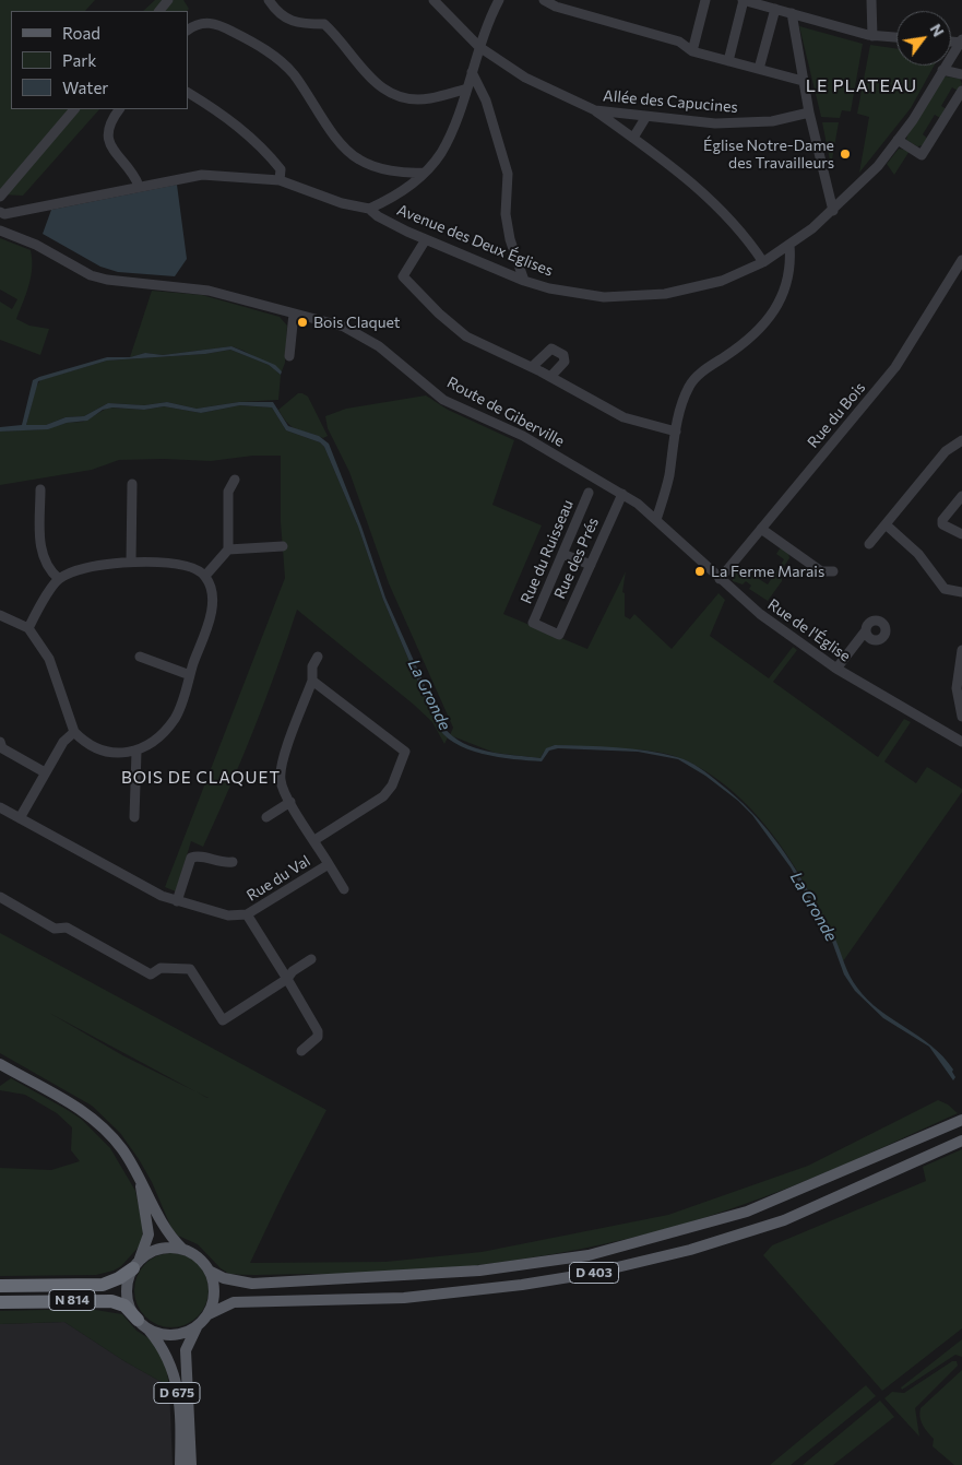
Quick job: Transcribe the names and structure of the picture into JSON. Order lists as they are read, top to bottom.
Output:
{
  "streets": {
    "highway": ["N 814"],
    "main road": ["D 403", "D 675"],
    "street": [
      "Allée des Capucines",
      "Avenue des Deux Églises",
      "Route de Giberville",
      "Rue du Bois",
      "Rue du Ruisseau",
      "Rue des Prés",
      "Rue de l'Église",
      "Rue du Val"
    ]
  },
  "crossings": [
    ["Route de Giberville", "Rue des Prés"],
    ["Route de Giberville", "Rue de l'Église"],
    ["Rue du Bois", "Rue de l'Église"],
    ["Rue du Ruisseau", "Rue des Prés"],
    ["D 403", "N 814"],
    ["D 403", "D 675"],
    ["N 814", "D 675"]
  ],
  "districts": ["LE PLATEAU", "BOIS DE CLAQUET"],
  "water": ["La Gronde"],
  "places": ["Église Notre-Dame des Travailleurs", "Bois Claquet", "La Ferme Marais"],
  "legend": ["Road", "Park", "Water"],
  "north": "top right"
}
